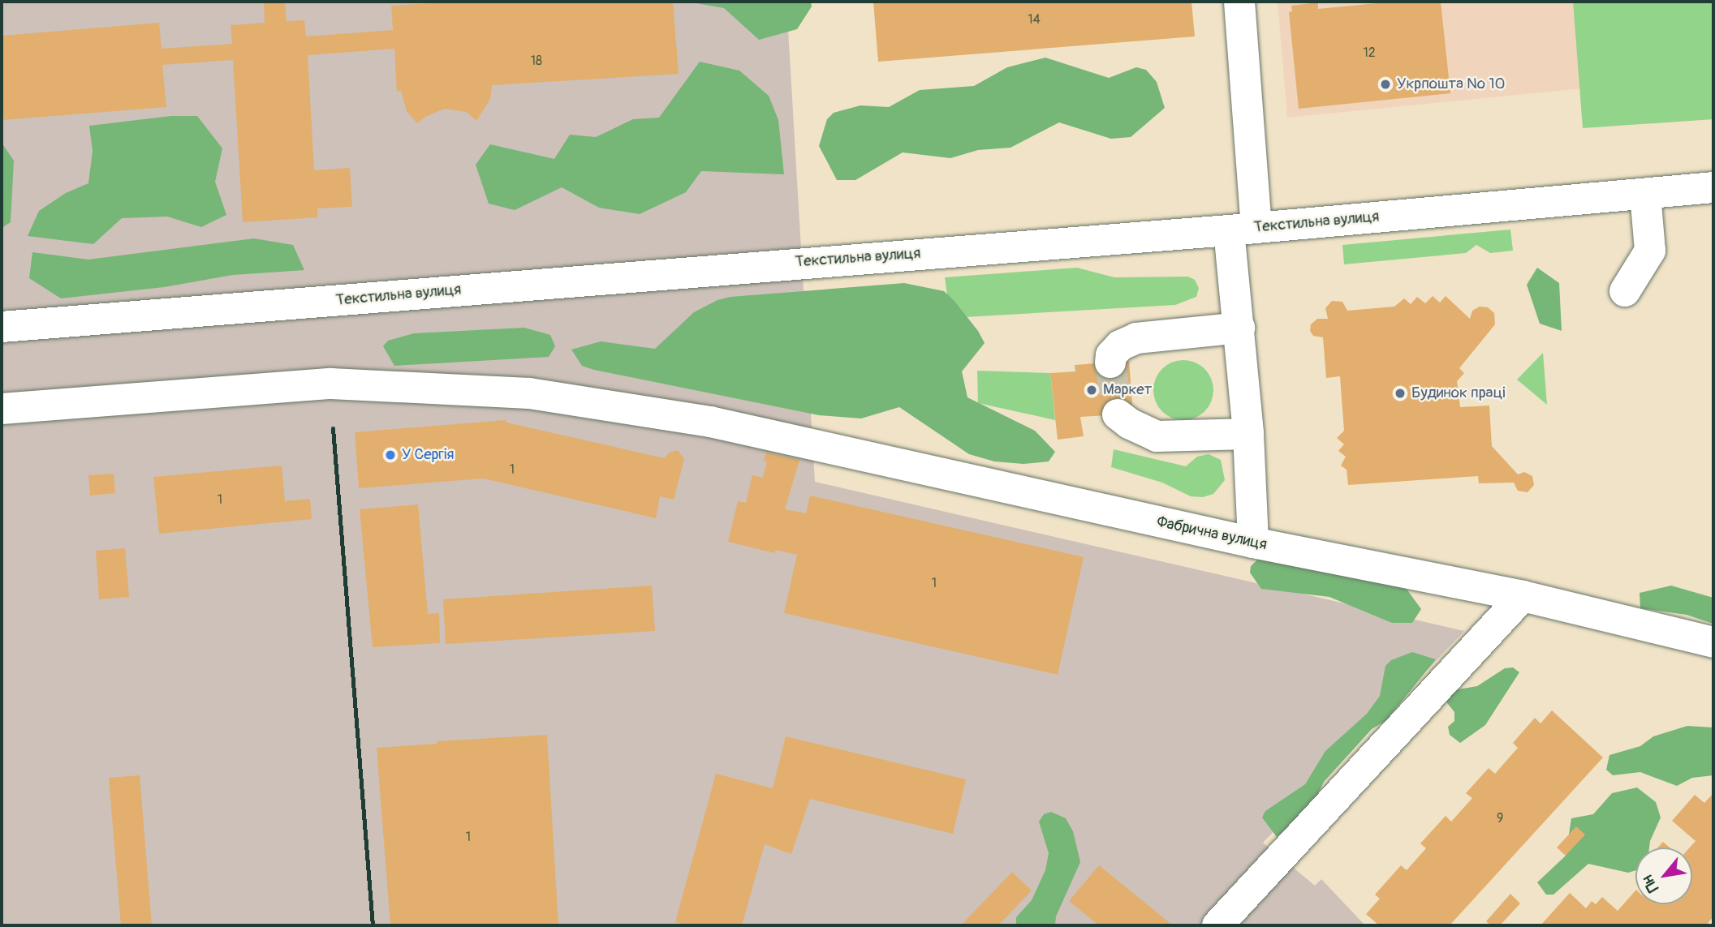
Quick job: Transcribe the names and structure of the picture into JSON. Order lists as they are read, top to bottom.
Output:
{
  "streets": {
    "street": ["Текстильна вулиця", "Фабрична вулиця"]
  },
  "places": [
    "Укрпошта № 10",
    "Маркет",
    "Будинок праці",
    "У Сергія"
  ],
  "house_numbers": [
    "14",
    "12",
    "18",
    "1",
    "1",
    "1",
    "9",
    "1"
  ],
  "north": "bottom left"
}
